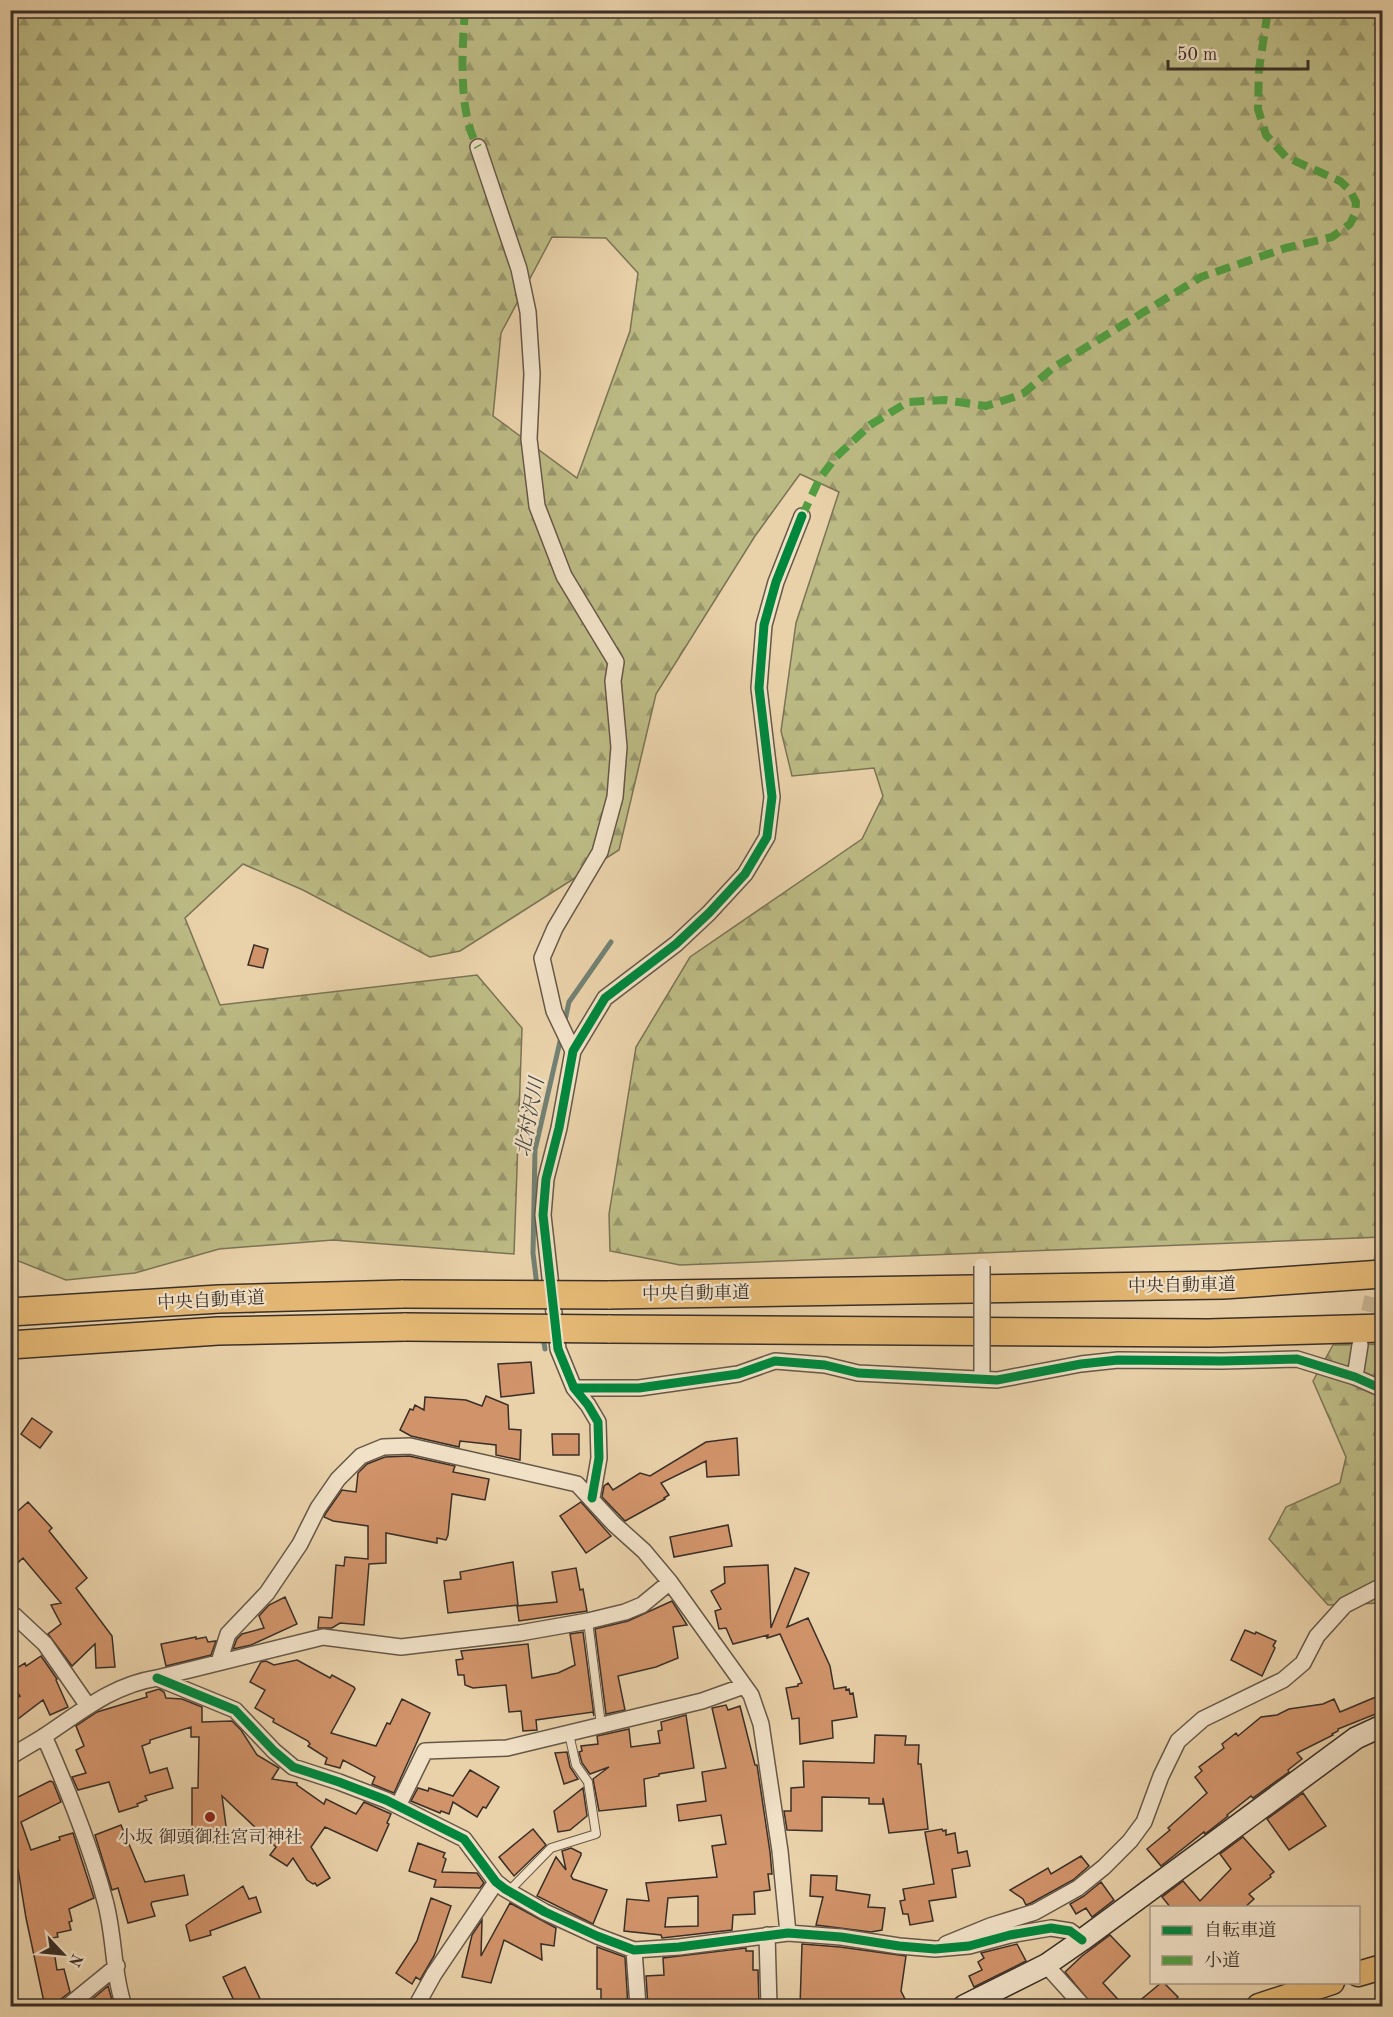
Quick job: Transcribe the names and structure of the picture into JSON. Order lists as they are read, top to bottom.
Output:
{
  "streets": {
    "highway": ["中央自動車道"]
  },
  "water": ["北村沢川"],
  "places": ["小坂 御頭御社宮司神社"],
  "legend": ["自転車道", "小道"],
  "scale_bar": "50 m",
  "north": "bottom right"
}
